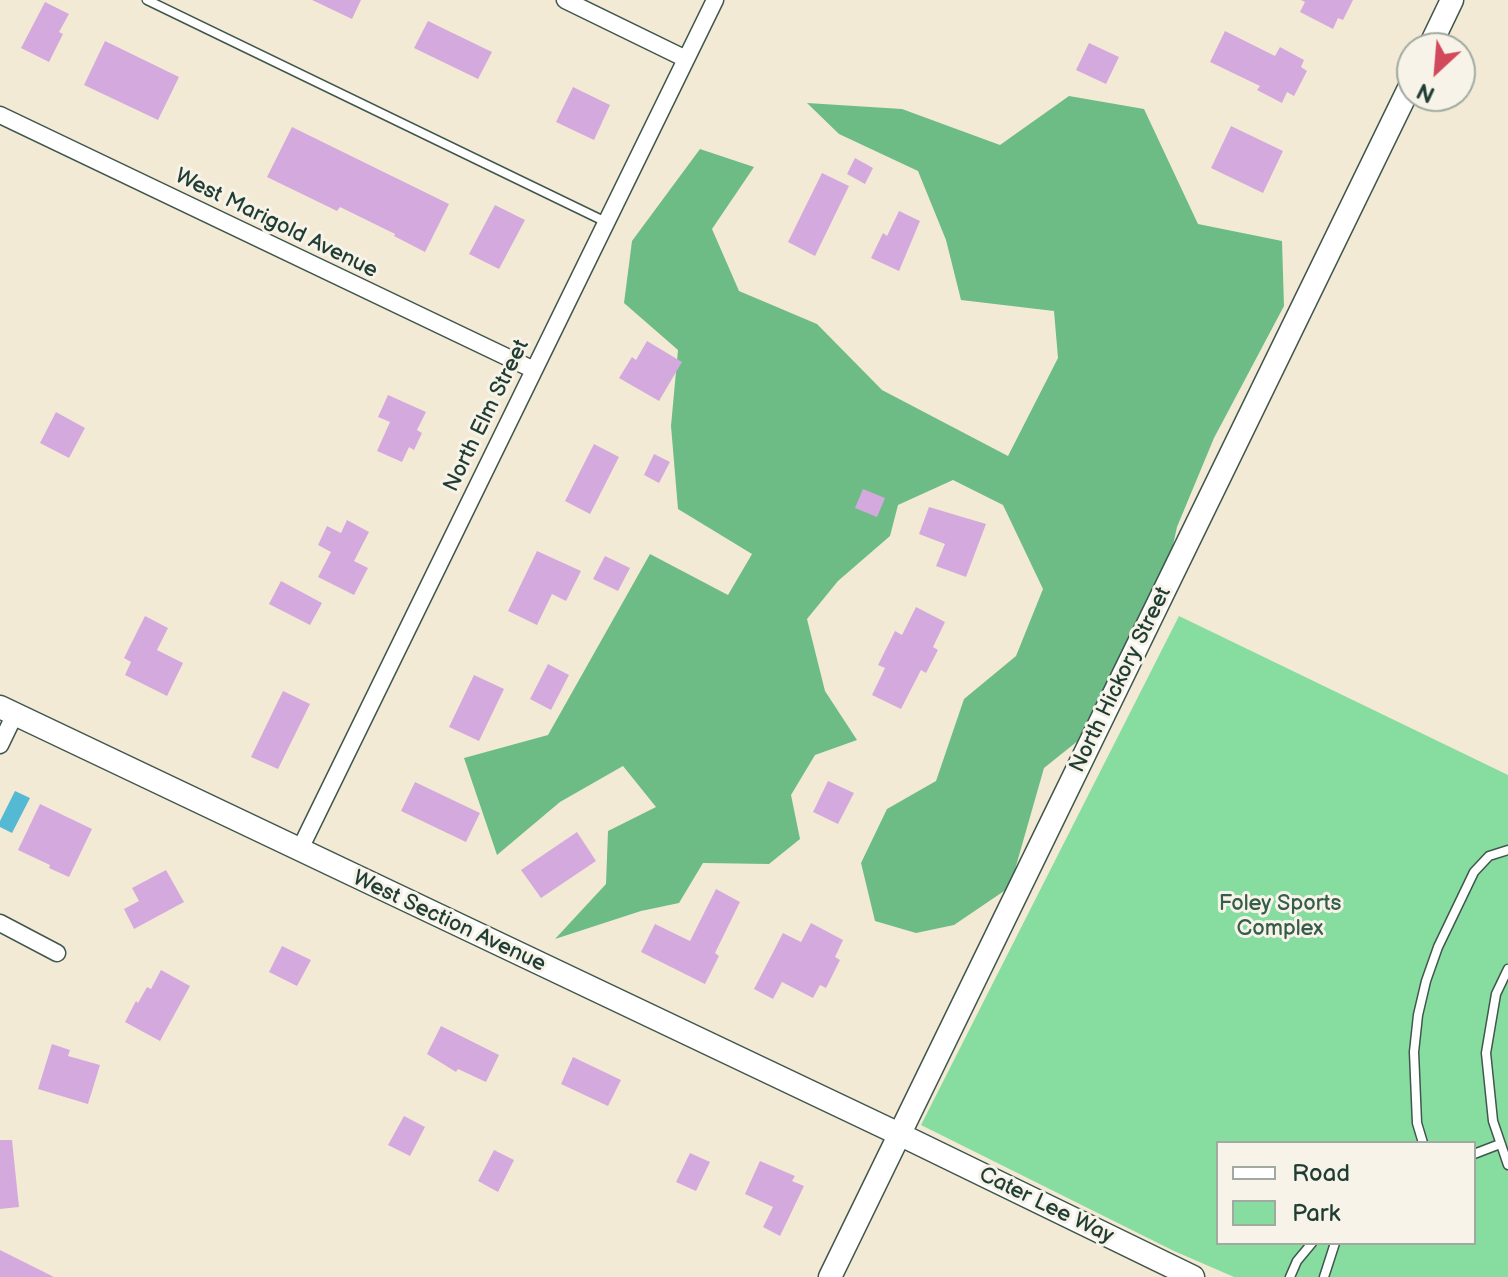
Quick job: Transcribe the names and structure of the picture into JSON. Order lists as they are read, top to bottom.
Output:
{
  "streets": {
    "street": [
      "West Marigold Avenue",
      "North Elm Street",
      "North Hickory Street",
      "West Section Avenue",
      "Cater Lee Way"
    ]
  },
  "crossings": [
    ["West Marigold Avenue", "North Elm Street"],
    ["North Elm Street", "West Section Avenue"],
    ["North Hickory Street", "West Section Avenue"],
    ["North Hickory Street", "Cater Lee Way"],
    ["West Section Avenue", "Cater Lee Way"]
  ],
  "parks": ["Foley Sports Complex"],
  "legend": ["Road", "Park"],
  "north": "bottom left"
}
